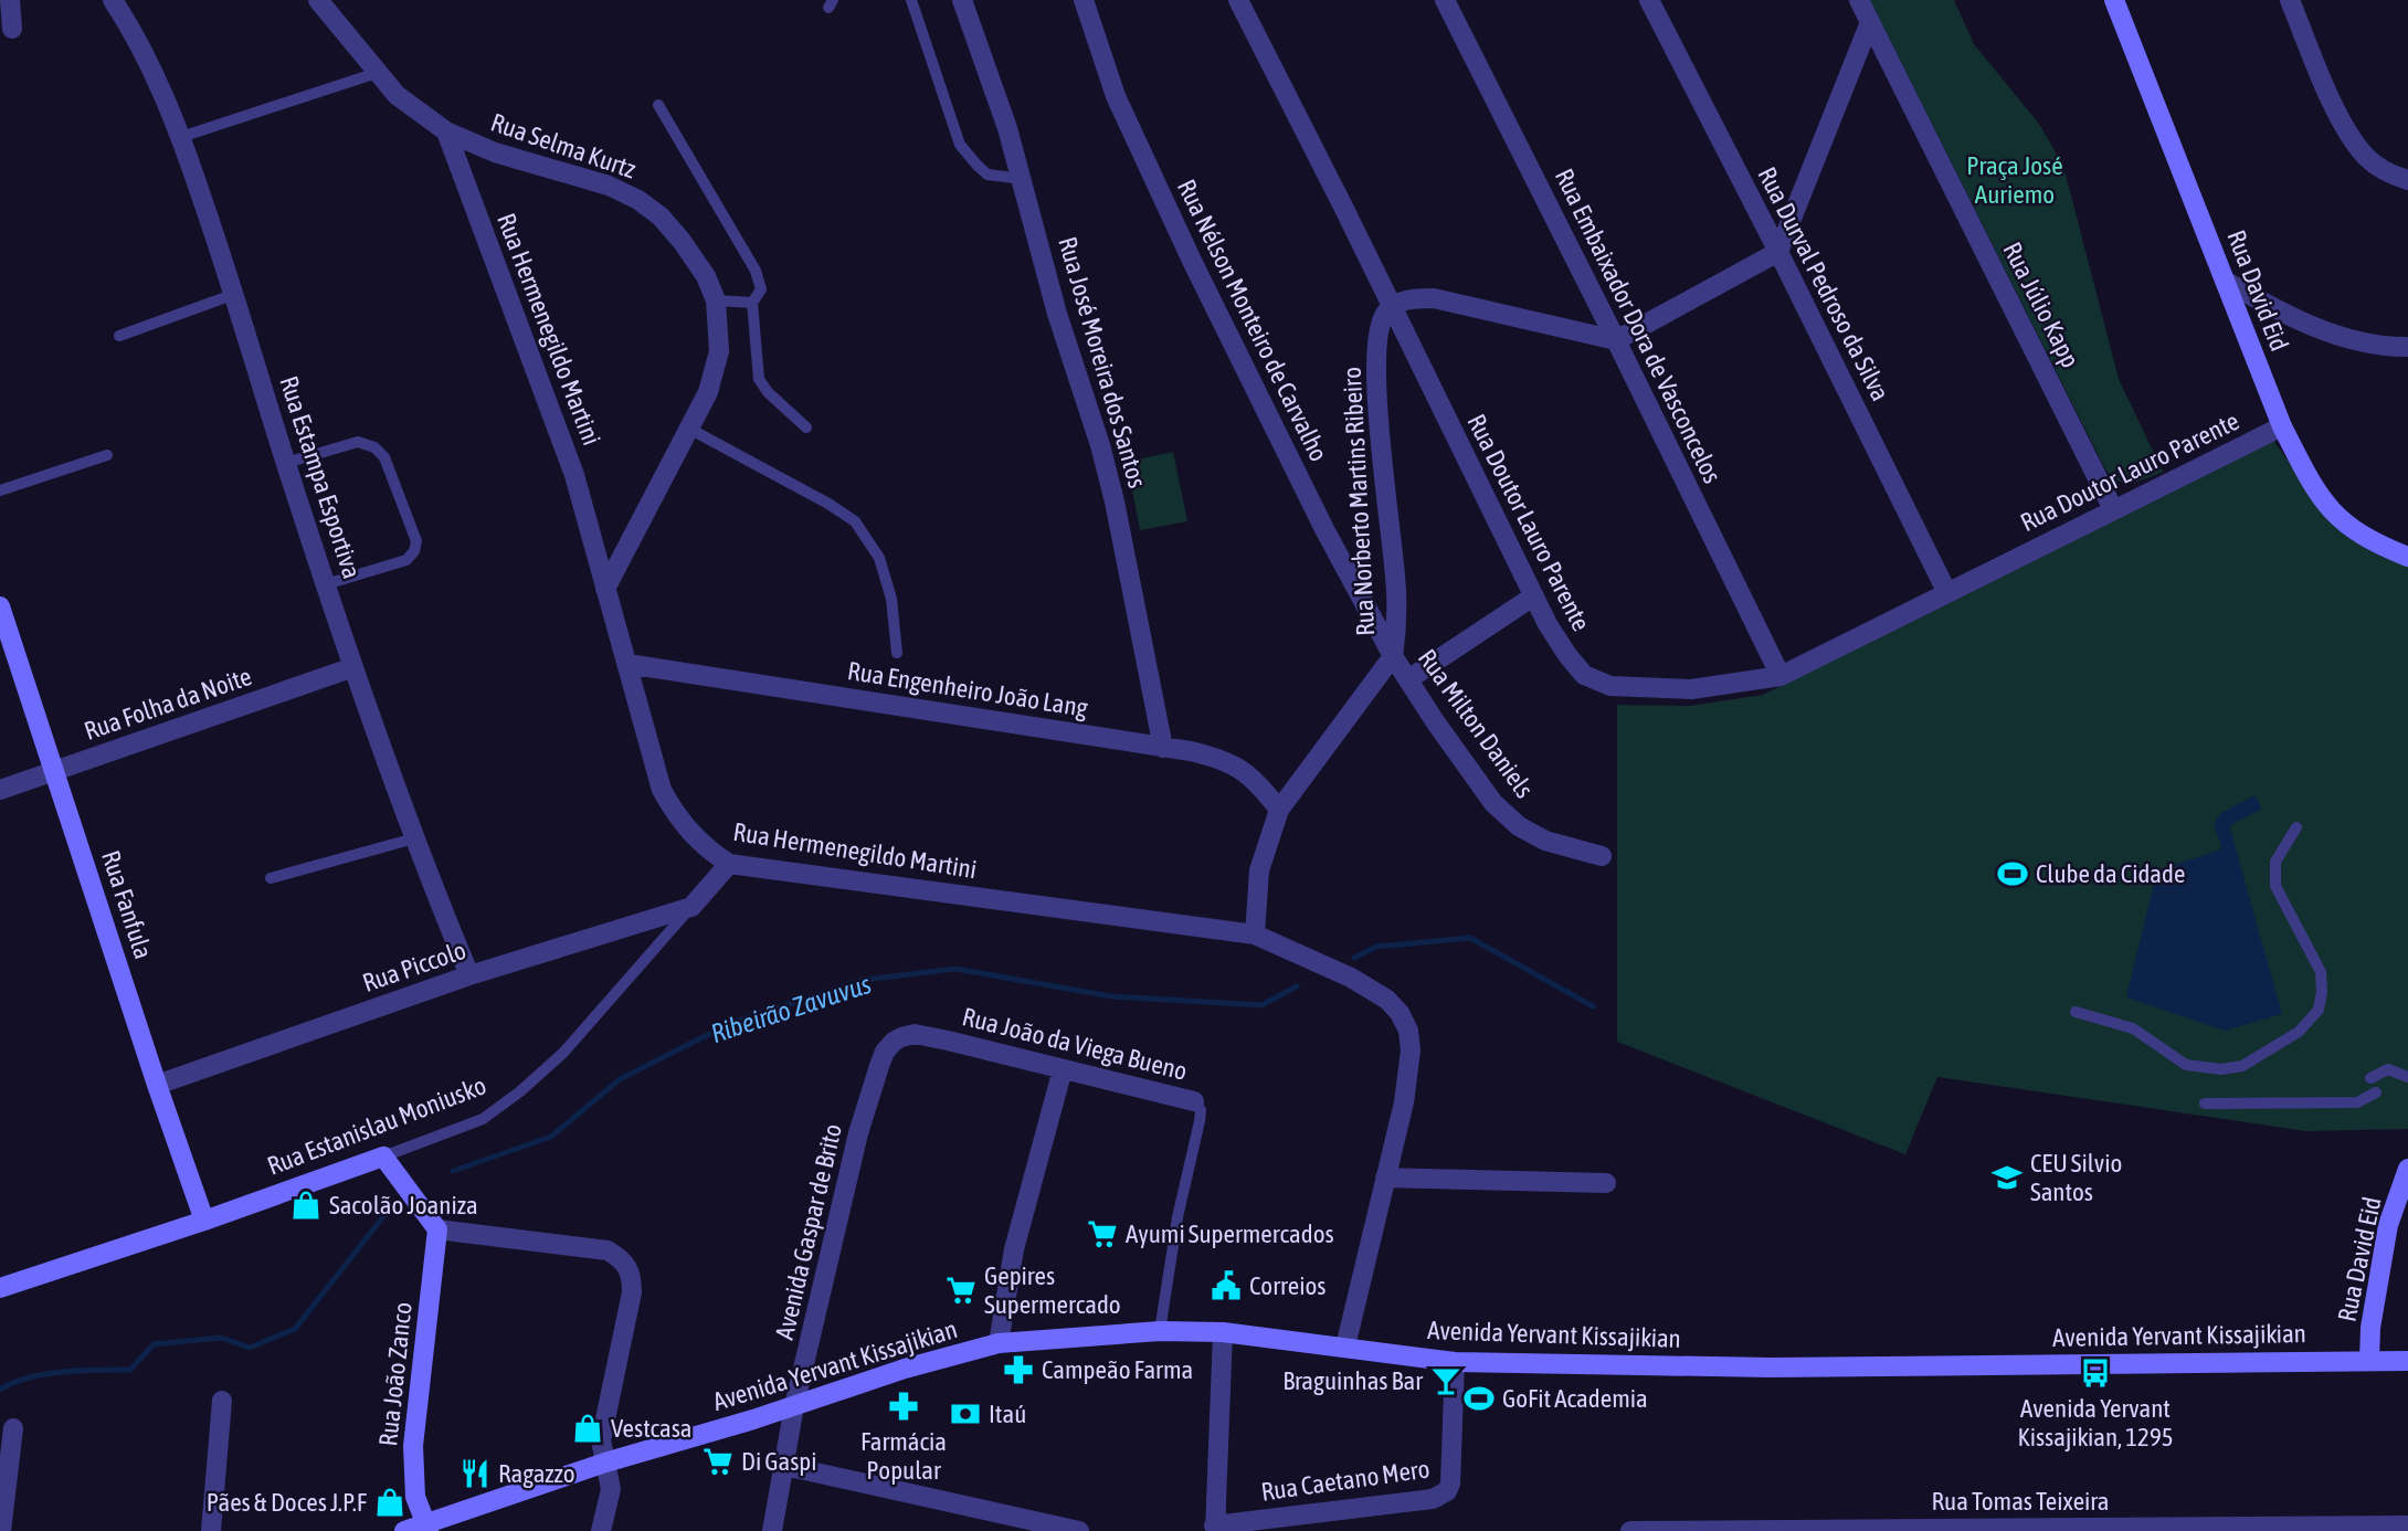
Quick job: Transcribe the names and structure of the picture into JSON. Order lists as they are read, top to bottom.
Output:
{
  "streets": {
    "street": [
      "Rua Selma Kurtz",
      "Rua Durval Pedroso da Silva",
      "Rua David Eid",
      "Rua Júlio Kapp",
      "Rua Nélson Monteiro de Carvalho",
      "Rua Embaixador Dora de Vasconcelos",
      "Rua Hermenegildo Martini",
      "Rua José Moreira dos Santos",
      "Rua Doutor Lauro Parente",
      "Rua Estampa Esportiva",
      "Rua Norberto Martins Ribeiro",
      "Rua Engenheiro João Lang",
      "Rua Folha da Noite",
      "Rua Milton Daniels",
      "Rua Fanfula",
      "Rua Piccolo",
      "Rua João da Viega Bueno",
      "Rua Estanislau Moniusko",
      "Avenida Gaspar de Brito",
      "Avenida Yervant Kissajikian",
      "Rua João Zanco",
      "Rua Caetano Mero",
      "Rua Tomas Teixeira"
    ]
  },
  "crossings": [
    ["Rua Selma Kurtz", "Rua Hermenegildo Martini"],
    ["Rua Durval Pedroso da Silva", "Rua Doutor Lauro Parente"],
    ["Rua David Eid", "Rua Doutor Lauro Parente"],
    ["Rua David Eid", "Avenida Yervant Kissajikian"],
    ["Rua Júlio Kapp", "Rua Doutor Lauro Parente"],
    ["Rua Nélson Monteiro de Carvalho", "Rua Norberto Martins Ribeiro"],
    ["Rua Nélson Monteiro de Carvalho", "Rua Milton Daniels"],
    ["Rua Embaixador Dora de Vasconcelos", "Rua Doutor Lauro Parente"],
    ["Rua Hermenegildo Martini", "Rua Norberto Martins Ribeiro"],
    ["Rua Hermenegildo Martini", "Rua Engenheiro João Lang"],
    ["Rua Hermenegildo Martini", "Rua Estanislau Moniusko"],
    ["Rua Hermenegildo Martini", "Avenida Yervant Kissajikian"],
    ["Rua José Moreira dos Santos", "Rua Engenheiro João Lang"],
    ["Rua Doutor Lauro Parente", "Rua Norberto Martins Ribeiro"],
    ["Rua Estampa Esportiva", "Rua Folha da Noite"],
    ["Rua Estampa Esportiva", "Rua Piccolo"],
    ["Rua Norberto Martins Ribeiro", "Rua Engenheiro João Lang"],
    ["Rua Norberto Martins Ribeiro", "Rua Milton Daniels"],
    ["Rua Folha da Noite", "Rua Fanfula"],
    ["Rua Fanfula", "Rua Piccolo"],
    ["Rua Fanfula", "Rua Estanislau Moniusko"],
    ["Rua Piccolo", "Rua Estanislau Moniusko"],
    ["Rua João da Viega Bueno", "Avenida Gaspar de Brito"],
    ["Rua João da Viega Bueno", "Avenida Yervant Kissajikian"],
    ["Avenida Gaspar de Brito", "Avenida Yervant Kissajikian"],
    ["Avenida Yervant Kissajikian", "Rua João Zanco"],
    ["Avenida Yervant Kissajikian", "Rua Caetano Mero"]
  ],
  "water": ["Ribeirão Zavuvus"],
  "parks": ["Praça José Auriemo"],
  "places": {
    "sports": ["Clube da Cidade", "GoFit Academia"],
    "school or university": ["CEU Silvio Santos"],
    "shop": ["Sacolão Joaniza", "Vestcasa", "Pães & Doces J.P.F"],
    "supermarket": ["Ayumi Supermercados", "Gepires Supermercado", "Di Gaspi"],
    "public building": ["Correios"],
    "pharmacy": ["Campeão Farma", "Farmácia Popular"],
    "bus stop": ["Avenida Yervant Kissajikian, 1295"],
    "bar": ["Braguinhas Bar"],
    "bank": ["Itaú"],
    "restaurant": ["Ragazzo"]
  }
}
